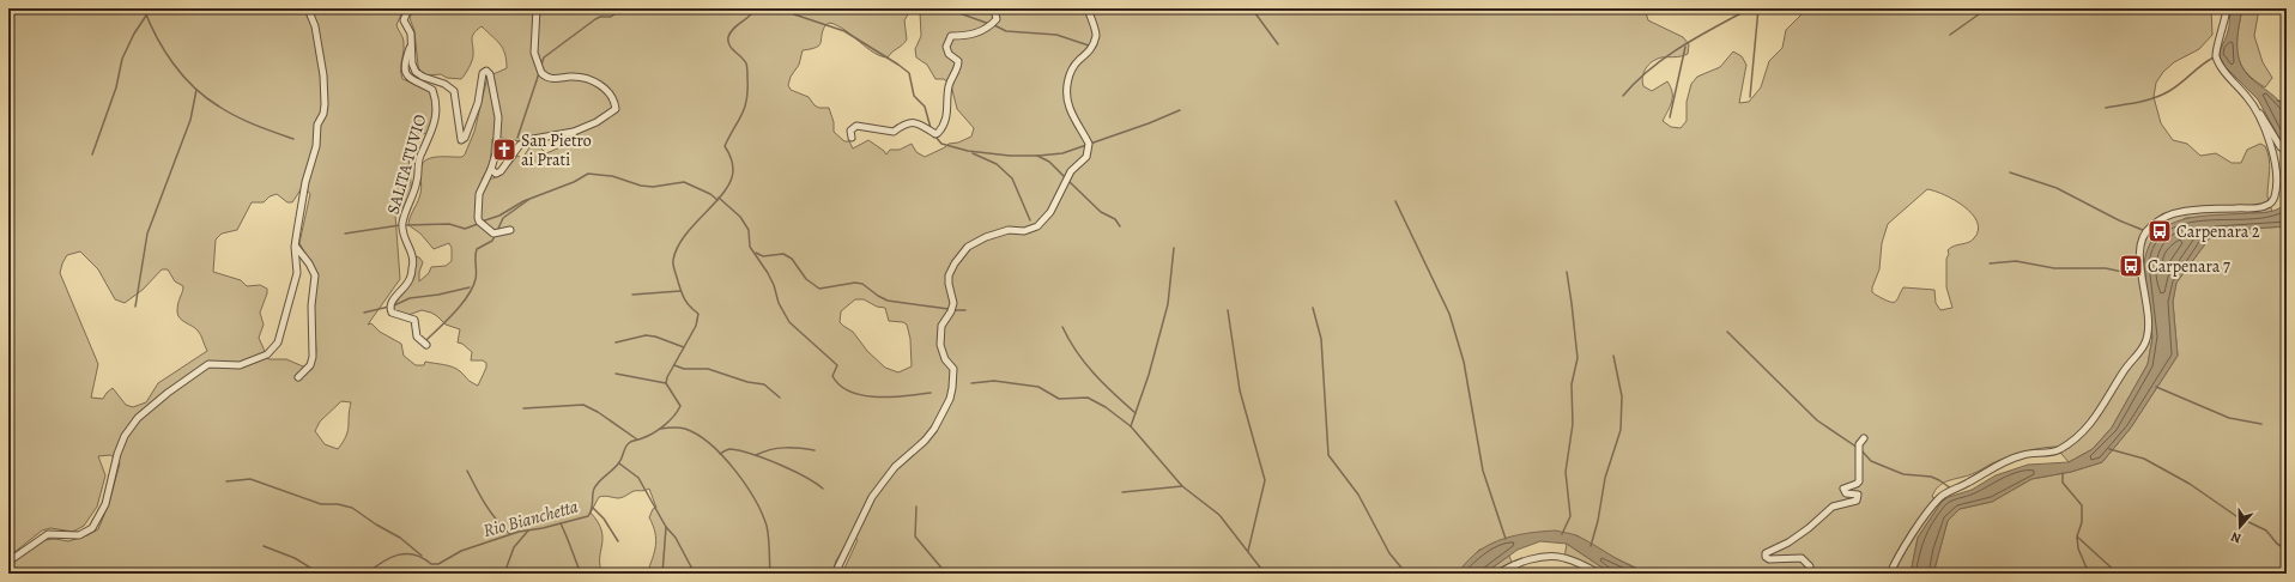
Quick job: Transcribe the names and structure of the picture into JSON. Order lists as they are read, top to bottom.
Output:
{
  "streets": {
    "street": ["SALITA TUVIO"]
  },
  "water": ["Rio Bianchetta"],
  "places": {
    "church": ["San Pietro ai Prati"],
    "bus stop": ["Carpenara 2", "Carpenara 7"]
  },
  "north": "bottom"
}
